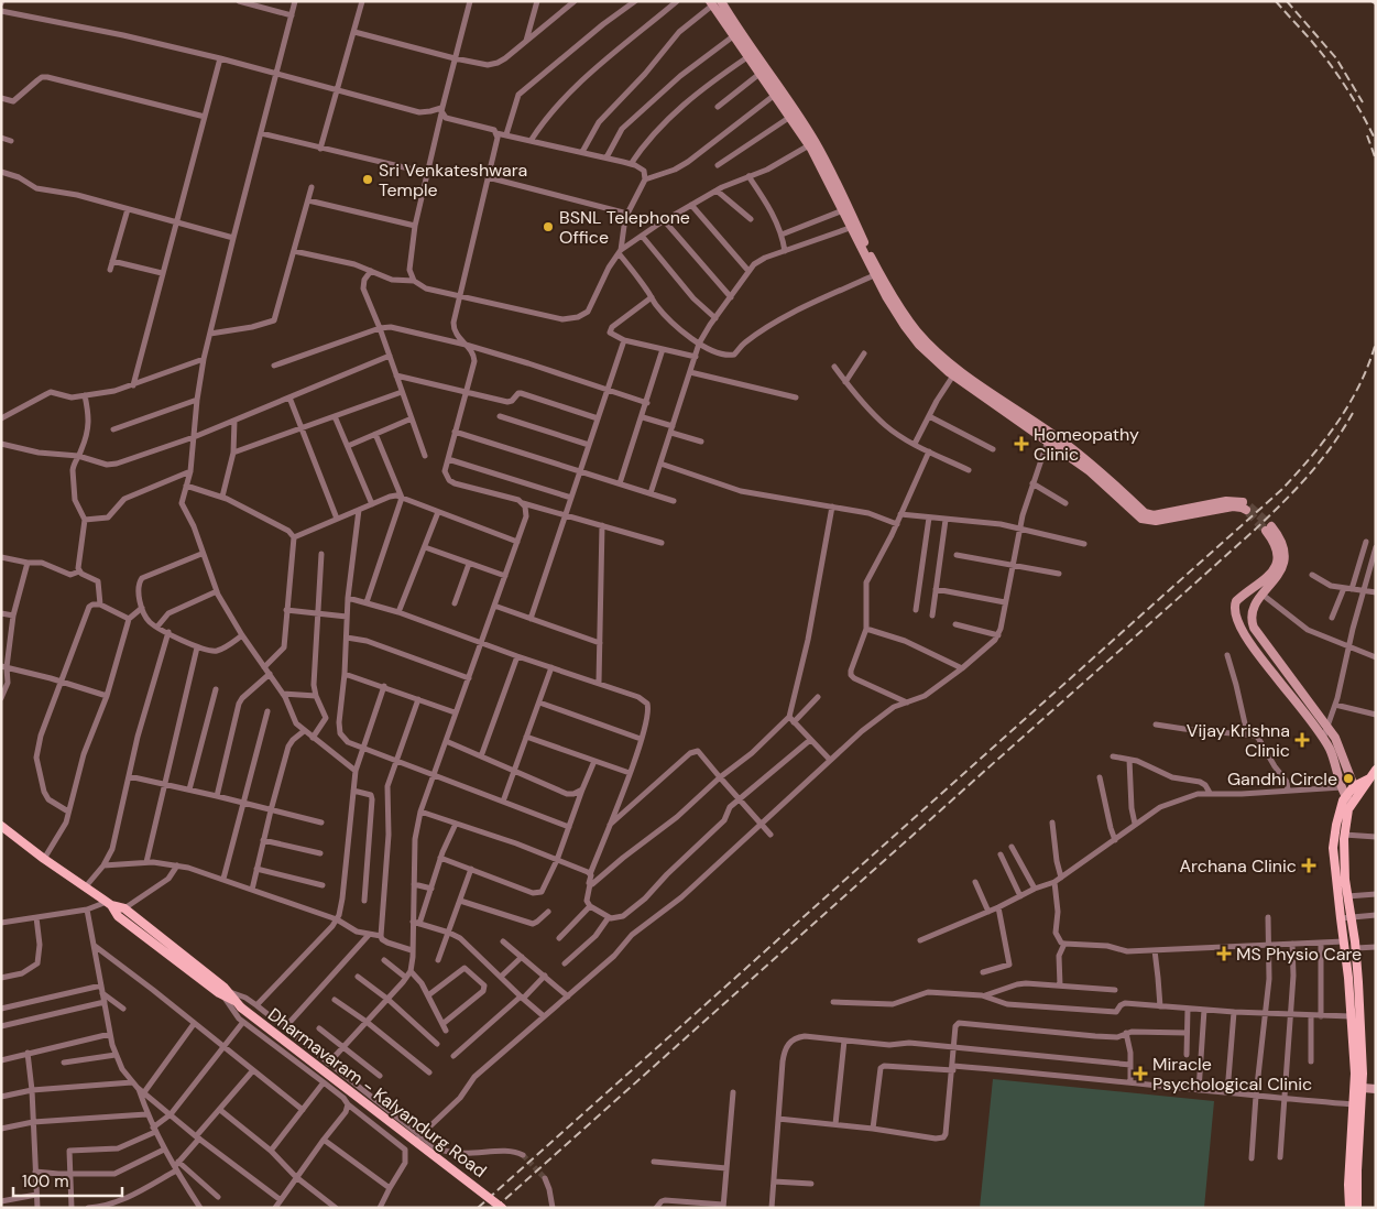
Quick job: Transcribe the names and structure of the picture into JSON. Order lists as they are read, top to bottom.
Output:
{
  "streets": {
    "main road": ["Dharmavaram - Kalyandurg Road"]
  },
  "places": {
    "other": ["Sri Venkateshwara Temple", "BSNL Telephone Office", "Gandhi Circle"],
    "health": [
      "Homeopathy Clinic",
      "Vijay Krishna Clinic",
      "Archana Clinic",
      "MS Physio Care",
      "Miracle Psychological Clinic"
    ]
  },
  "scale_bar": "100 m"
}
